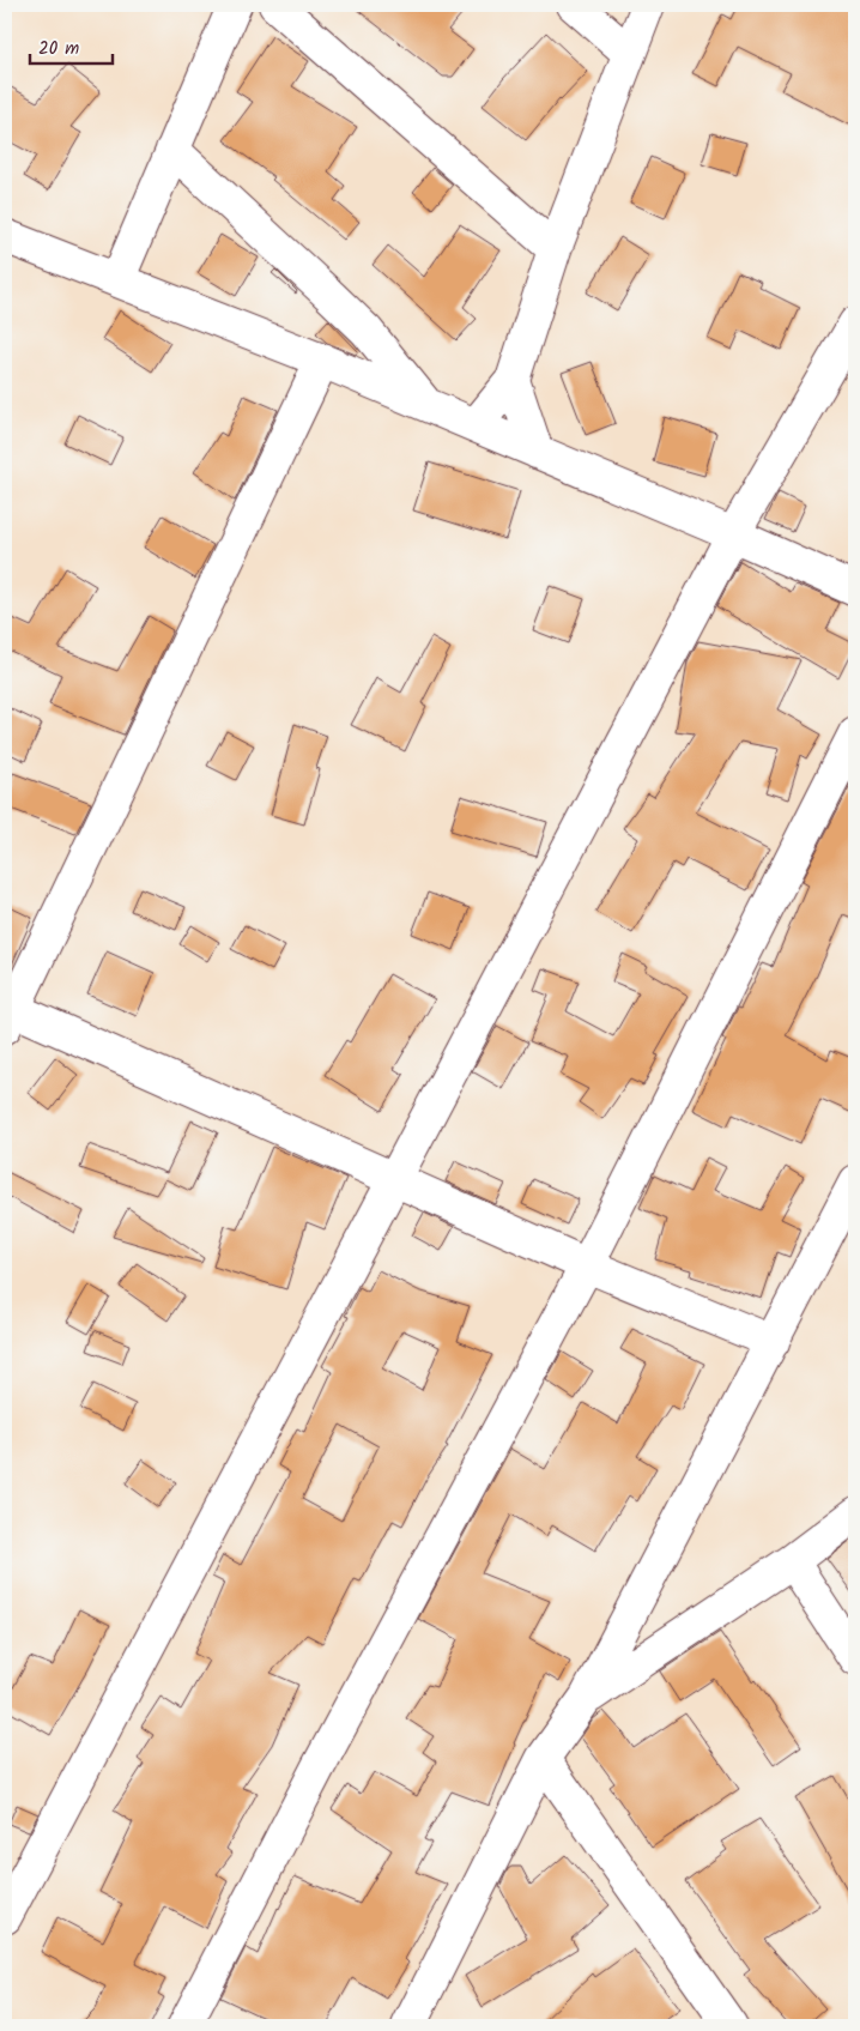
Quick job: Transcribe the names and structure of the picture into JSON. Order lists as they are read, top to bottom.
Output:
{
  "scale_bar": "20 m"
}
